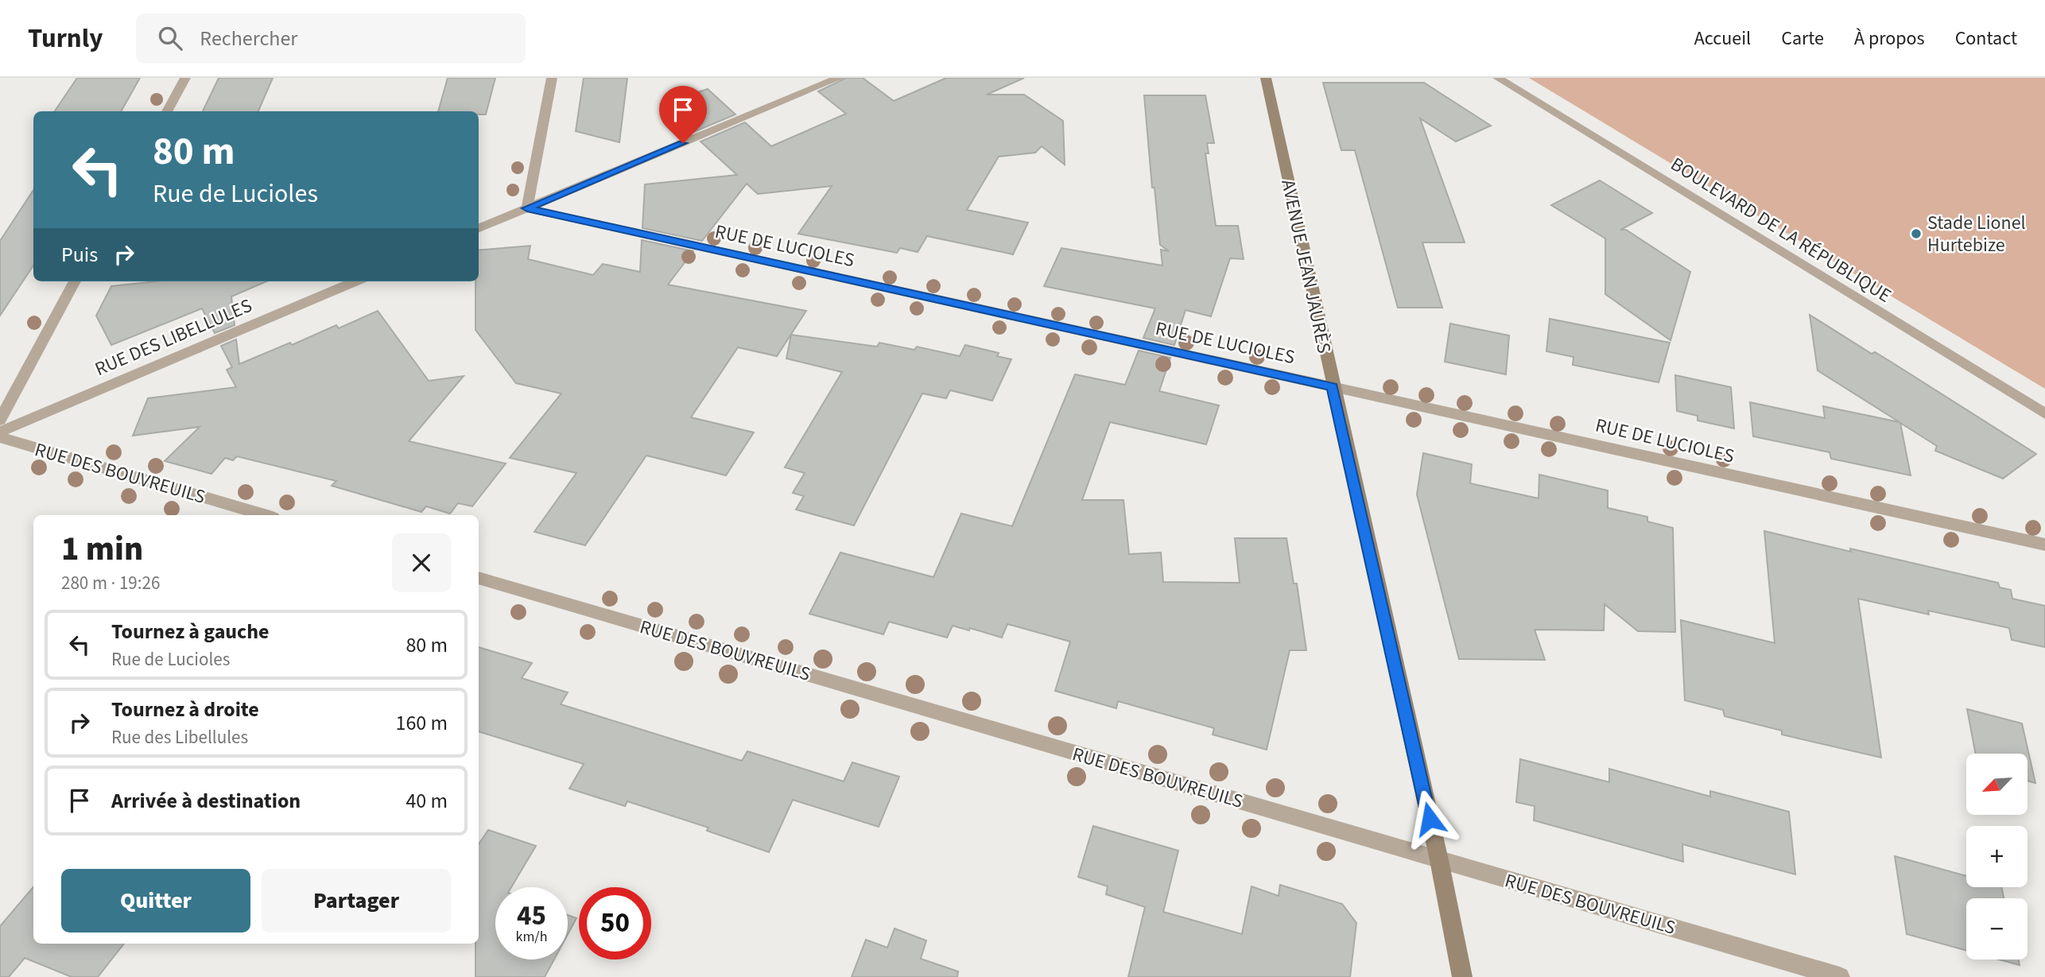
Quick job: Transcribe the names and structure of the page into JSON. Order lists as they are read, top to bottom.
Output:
{
  "streets": {
    "main road": ["AVENUE JEAN JAURÈS"],
    "street": [
      "BOULEVARD DE LA RÉPUBLIQUE",
      "RUE DE LUCIOLES",
      "RUE DES LIBELLULES",
      "RUE DES BOUVREUILS"
    ]
  },
  "crossings": [
    ["RUE DE LUCIOLES", "AVENUE JEAN JAURÈS"],
    ["AVENUE JEAN JAURÈS", "RUE DES BOUVREUILS"]
  ],
  "places": ["Stade Lionel Hurtebize"],
  "north": "bottom left",
  "page": {
    "header": "Turnly",
    "search": "Rechercher",
    "nav": [
      "Accueil",
      "Carte",
      "À propos",
      "Contact"
    ],
    "turn": ["80 m", "Rue de Lucioles"],
    "then": "Puis",
    "heading": ["1 min", "280 m · 19:26"],
    "list": [
      {
        "name": "Tournez à gauche",
        "note": "Rue de Lucioles",
        "value": "80 m"
      },
      {
        "name": "Tournez à droite",
        "note": "Rue des Libellules",
        "value": "160 m"
      },
      {
        "name": "Arrivée à destination",
        "value": "40 m"
      }
    ],
    "map_buttons": ["+", "−"],
    "buttons": ["Quitter", "Partager"],
    "speed": "45 km/h",
    "limit": "50"
  }
}
